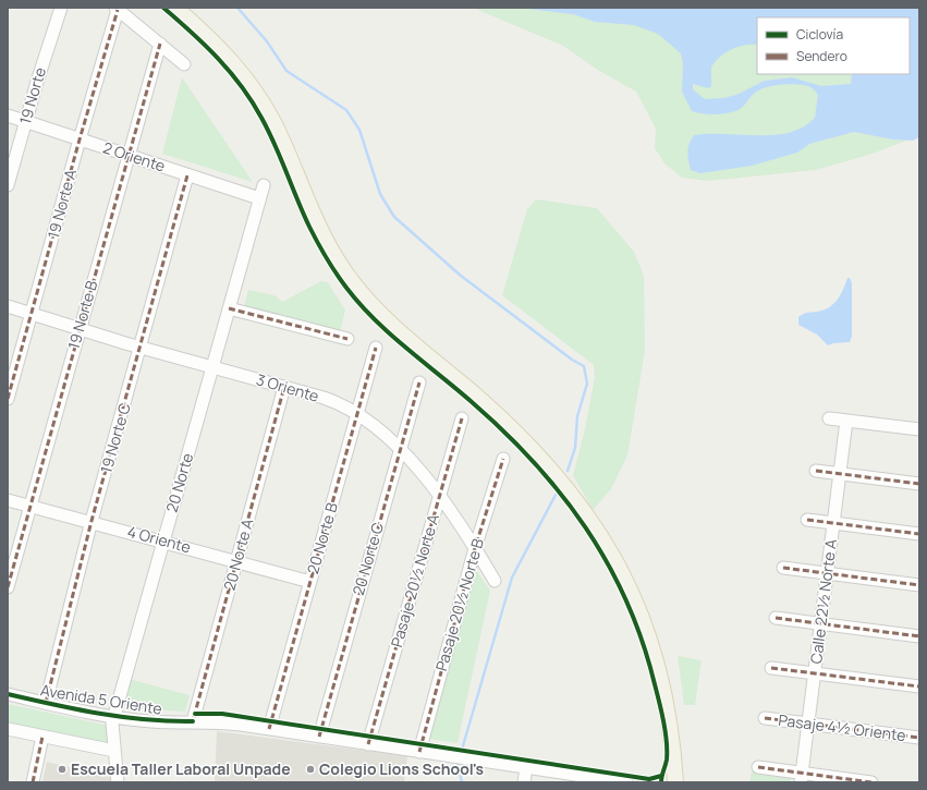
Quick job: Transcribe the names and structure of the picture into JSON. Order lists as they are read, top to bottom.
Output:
{
  "streets": {
    "street": [
      "19 Norte",
      "2 Oriente",
      "19 Norte A",
      "19 Norte B",
      "3 Oriente",
      "19 Norte C",
      "20 Norte",
      "20 Norte B",
      "4 Oriente",
      "20 Norte A",
      "20 Norte C",
      "Pasaje 20½ Norte A",
      "Calle 22½ Norte A",
      "Pasaje 20½ Norte B",
      "Avenida 5 Oriente",
      "Pasaje 4½ Oriente"
    ]
  },
  "crossings": [
    ["19 Norte", "2 Oriente"],
    ["2 Oriente", "19 Norte A"],
    ["2 Oriente", "19 Norte B"],
    ["2 Oriente", "19 Norte C"],
    ["2 Oriente", "20 Norte"],
    ["19 Norte A", "3 Oriente"],
    ["19 Norte B", "3 Oriente"],
    ["19 Norte B", "4 Oriente"],
    ["3 Oriente", "19 Norte C"],
    ["3 Oriente", "20 Norte"],
    ["3 Oriente", "20 Norte B"],
    ["3 Oriente", "20 Norte A"],
    ["3 Oriente", "20 Norte C"],
    ["3 Oriente", "Pasaje 20½ Norte A"],
    ["3 Oriente", "Pasaje 20½ Norte B"],
    ["19 Norte C", "4 Oriente"],
    ["19 Norte C", "Avenida 5 Oriente"],
    ["20 Norte", "4 Oriente"],
    ["20 Norte", "Avenida 5 Oriente"],
    ["20 Norte B", "4 Oriente"],
    ["20 Norte B", "Avenida 5 Oriente"],
    ["4 Oriente", "20 Norte A"],
    ["20 Norte A", "Avenida 5 Oriente"],
    ["20 Norte C", "Avenida 5 Oriente"],
    ["Pasaje 20½ Norte A", "Avenida 5 Oriente"],
    ["Calle 22½ Norte A", "Pasaje 4½ Oriente"],
    ["Pasaje 20½ Norte B", "Avenida 5 Oriente"]
  ],
  "places": ["Escuela Taller Laboral Unpade", "Colegio Lions School's"],
  "legend": ["Ciclovía", "Sendero"]
}
